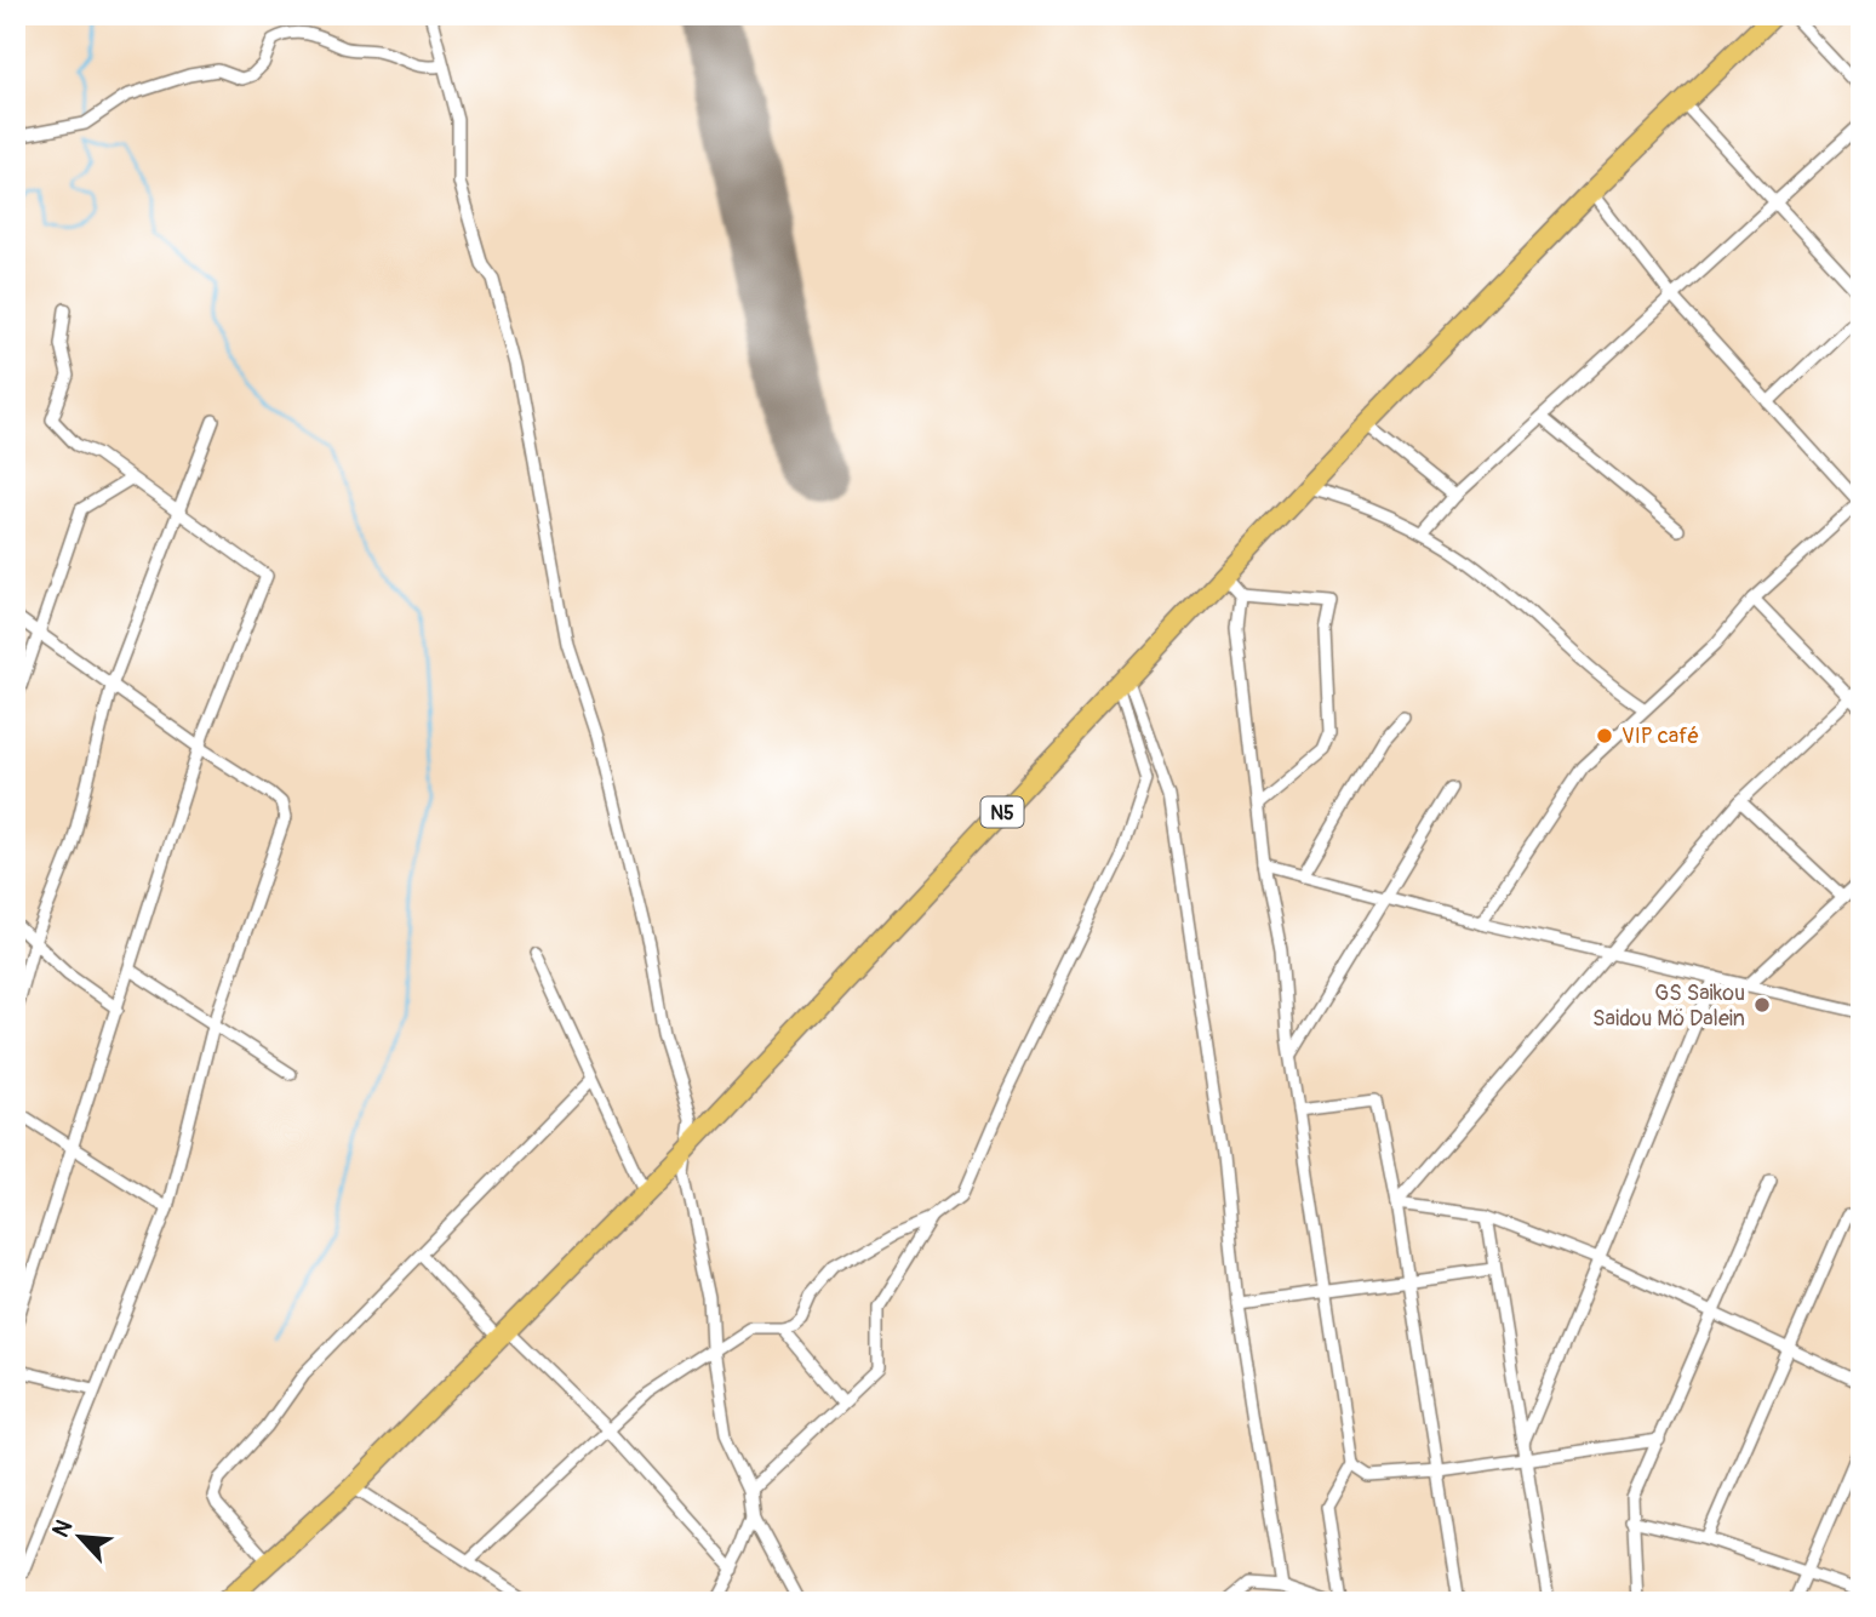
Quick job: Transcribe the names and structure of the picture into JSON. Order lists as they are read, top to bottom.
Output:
{
  "streets": {
    "highway": ["N5"]
  },
  "places": ["VIP café", "GS Saikou Saidou Mö Dalein"],
  "north": "top left"
}
